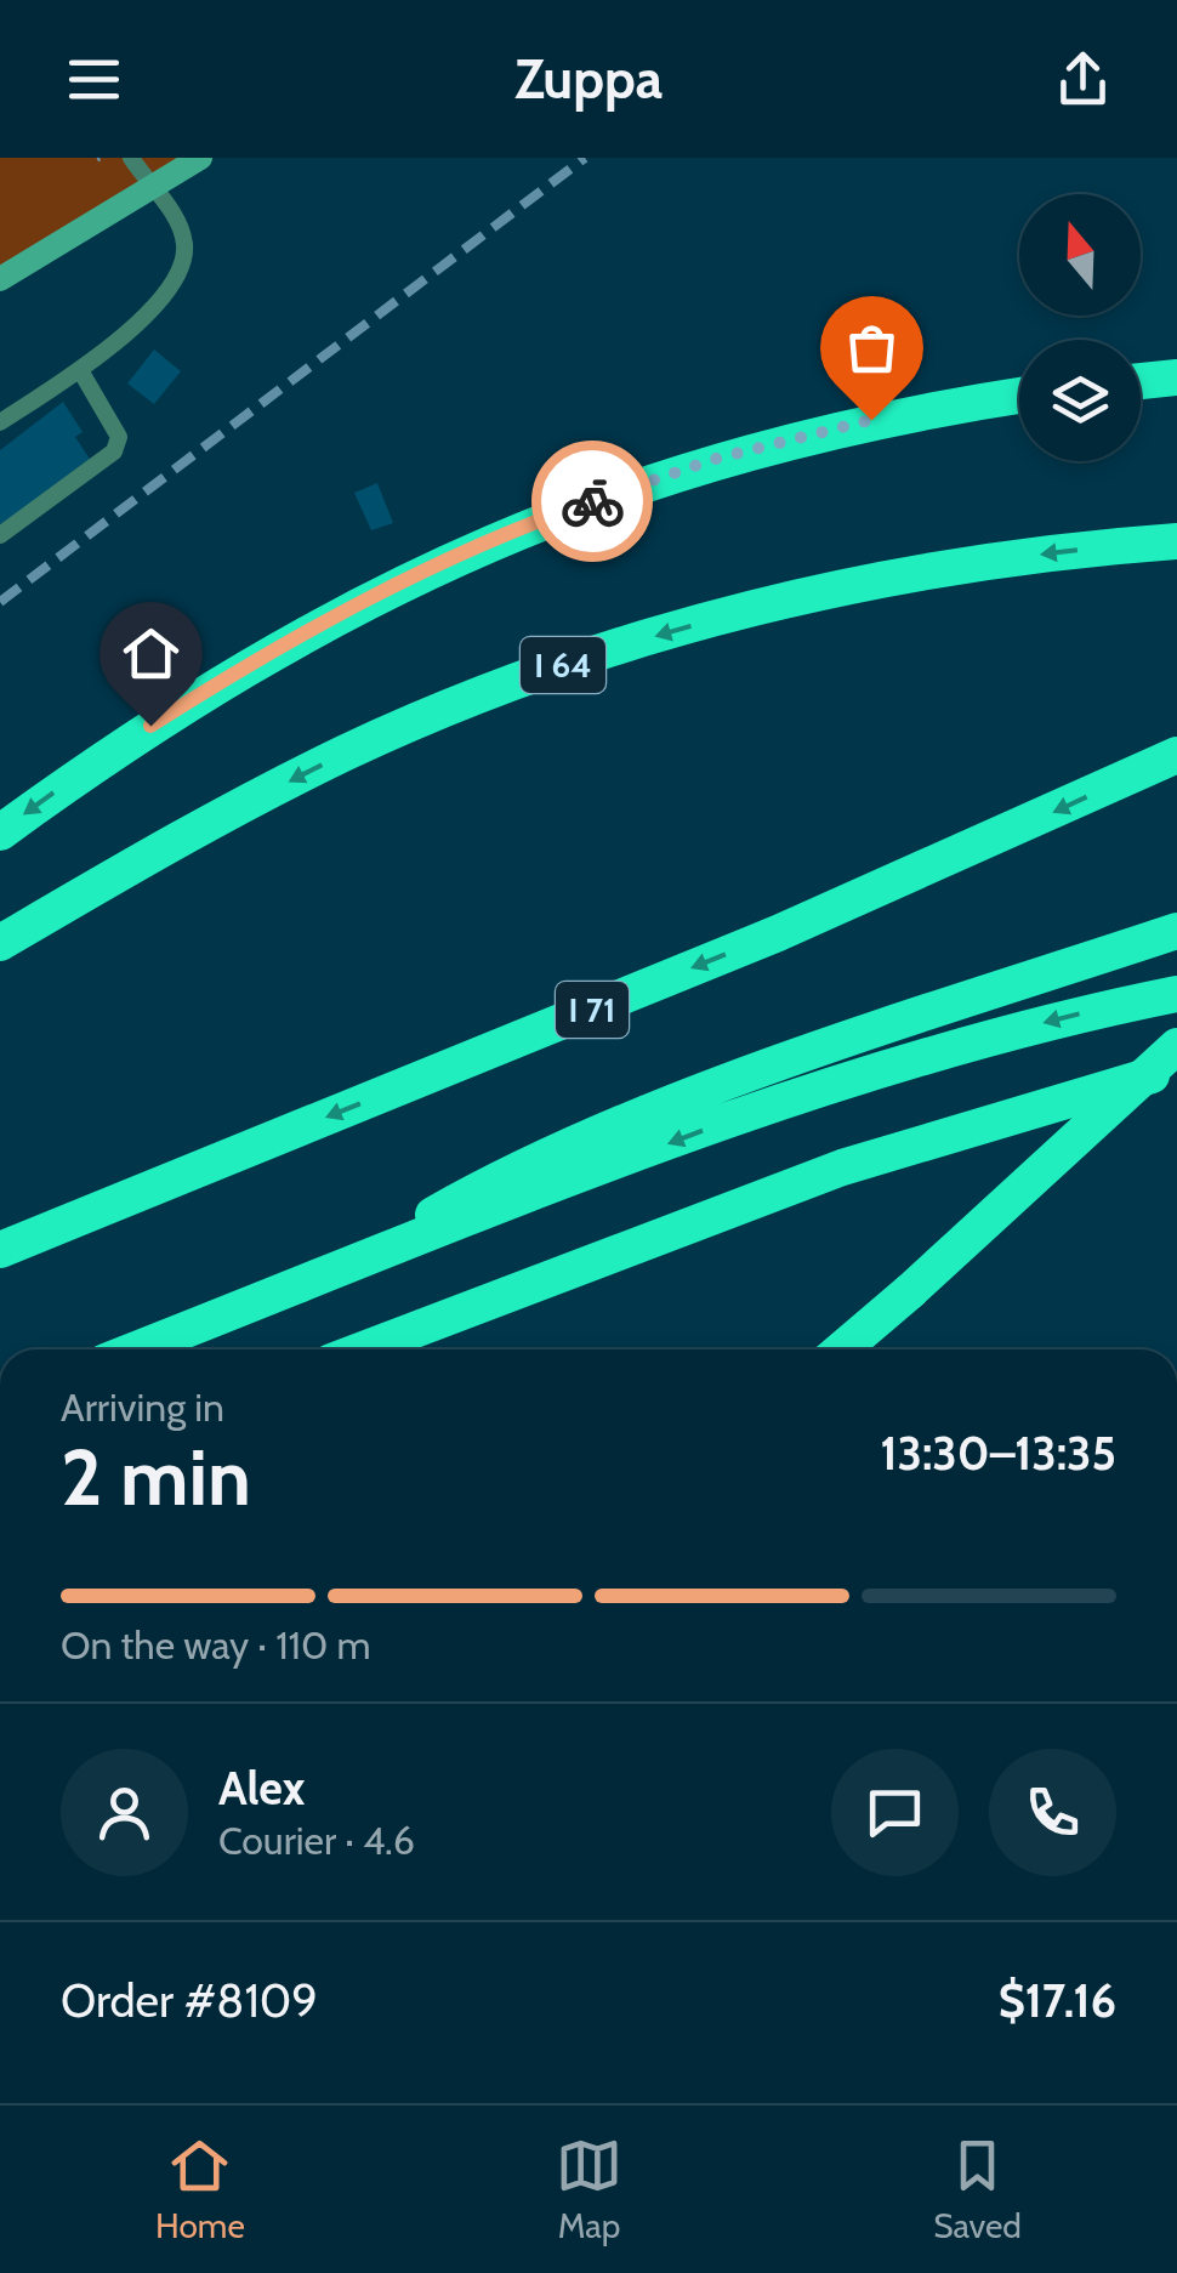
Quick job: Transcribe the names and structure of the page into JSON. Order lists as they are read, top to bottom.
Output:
{
  "streets": {
    "highway": ["I 64", "I 71"]
  },
  "north": "top",
  "page": {
    "header": "Zuppa",
    "heading": ["2 min", "Arriving in", "13:30–13:35"],
    "panel": [
      "Alex",
      "Courier · 4.6",
      "Order #8109",
      "$17.16"
    ],
    "bar": "On the way · 110 m",
    "tabs": ["Home", "Map", "Saved"]
  }
}
